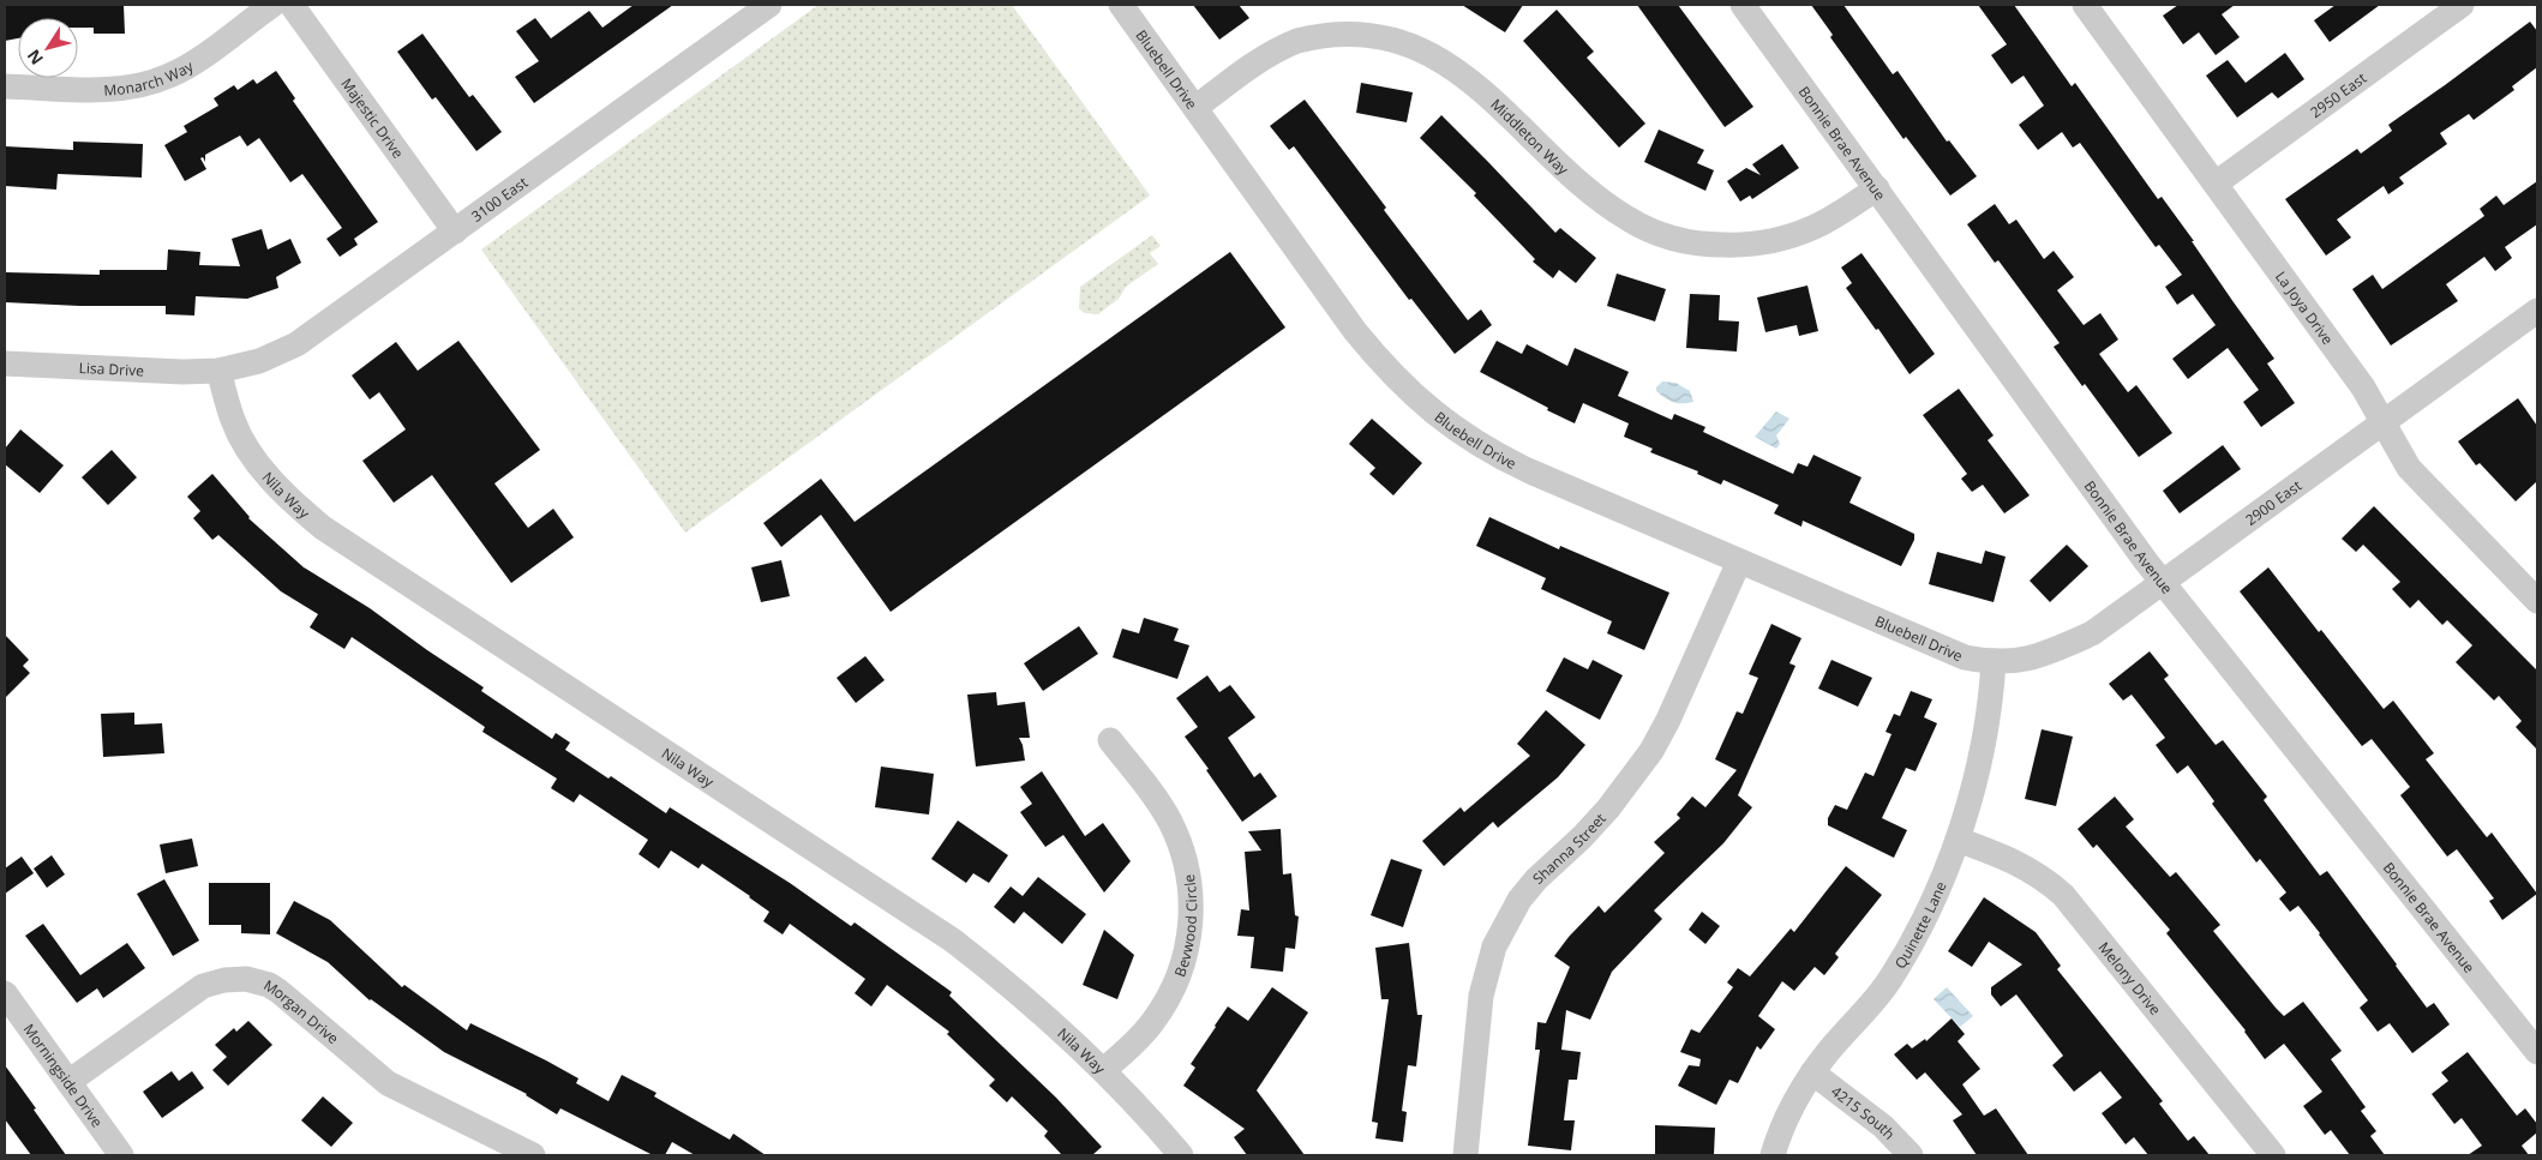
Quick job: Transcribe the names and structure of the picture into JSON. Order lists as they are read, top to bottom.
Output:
{
  "streets": {
    "street": [
      "Bluebell Drive",
      "Monarch Way",
      "2950 East",
      "Majestic Drive",
      "Middleton Way",
      "Bonnie Brae Avenue",
      "3100 East",
      "La Joya Drive",
      "Lisa Drive",
      "Nila Way",
      "2900 East",
      "Shanna Street",
      "Quinette Lane",
      "Bevwood Circle",
      "Melony Drive",
      "Morgan Drive",
      "Morningside Drive",
      "4215 South"
    ]
  },
  "crossings": [
    ["Bluebell Drive", "Middleton Way"],
    ["Bluebell Drive", "2900 East"],
    ["Bluebell Drive", "Shanna Street"],
    ["Bluebell Drive", "Quinette Lane"],
    ["2950 East", "La Joya Drive"],
    ["Majestic Drive", "3100 East"],
    ["Middleton Way", "Bonnie Brae Avenue"],
    ["Bonnie Brae Avenue", "2900 East"],
    ["3100 East", "Lisa Drive"],
    ["3100 East", "Nila Way"],
    ["La Joya Drive", "2900 East"],
    ["Lisa Drive", "Nila Way"],
    ["Nila Way", "Bevwood Circle"],
    ["2900 East", "Quinette Lane"],
    ["Quinette Lane", "Melony Drive"],
    ["Quinette Lane", "4215 South"],
    ["Morgan Drive", "Morningside Drive"]
  ],
  "north": "bottom left"
}
